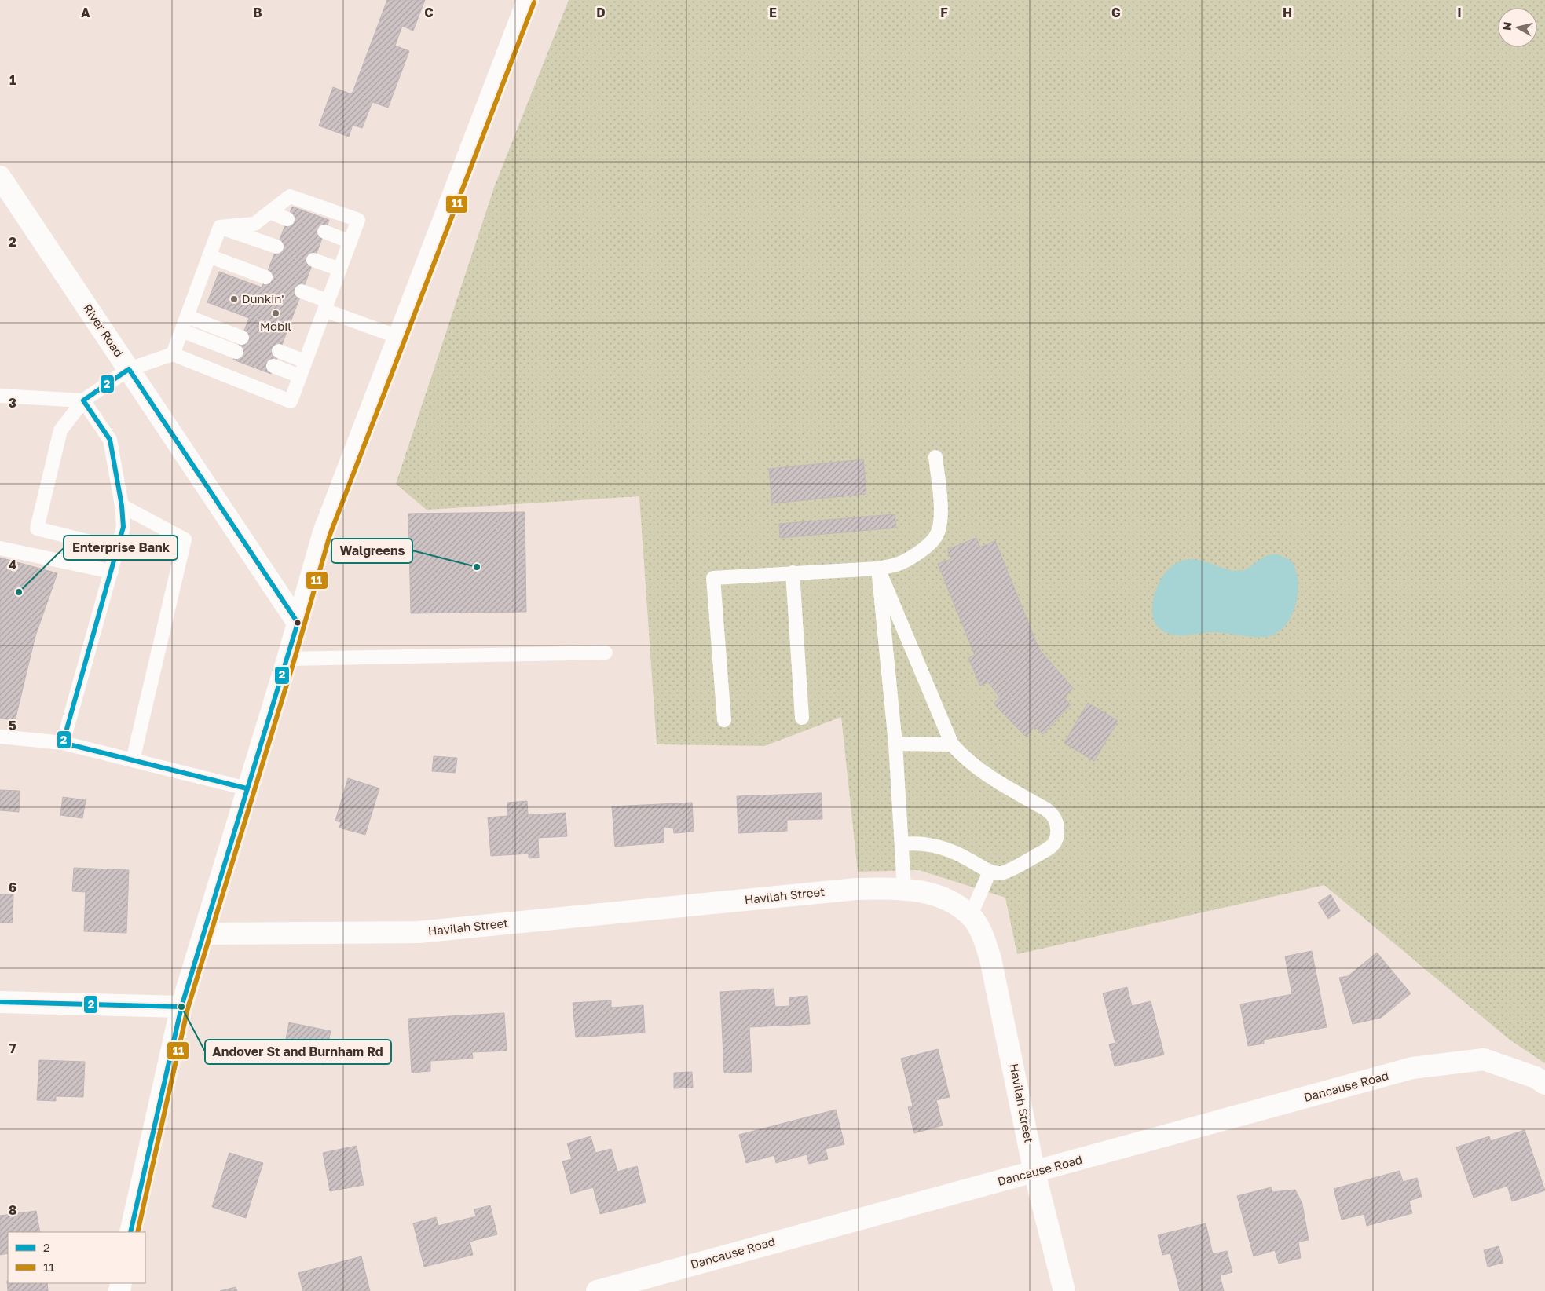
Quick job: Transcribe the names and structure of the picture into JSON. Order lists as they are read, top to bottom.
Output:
{
  "streets": {
    "street": ["River Road", "Havilah Street", "Dancause Road"]
  },
  "crossings": [
    ["Havilah Street", "Dancause Road"]
  ],
  "places": [
    "Dunkin'",
    "Mobil",
    "Walgreens",
    "Enterprise Bank",
    "Andover St and Burnham Rd"
  ],
  "lines": ["transit line 11", "transit line 2"],
  "legend": ["2", "11"],
  "north": "left",
  "grid": {
    "columns": [
      "A",
      "B",
      "C",
      "D",
      "E",
      "F",
      "G",
      "H",
      "I"
    ],
    "rows": [
      "1",
      "2",
      "3",
      "4",
      "5",
      "6",
      "7",
      "8"
    ]
  }
}
